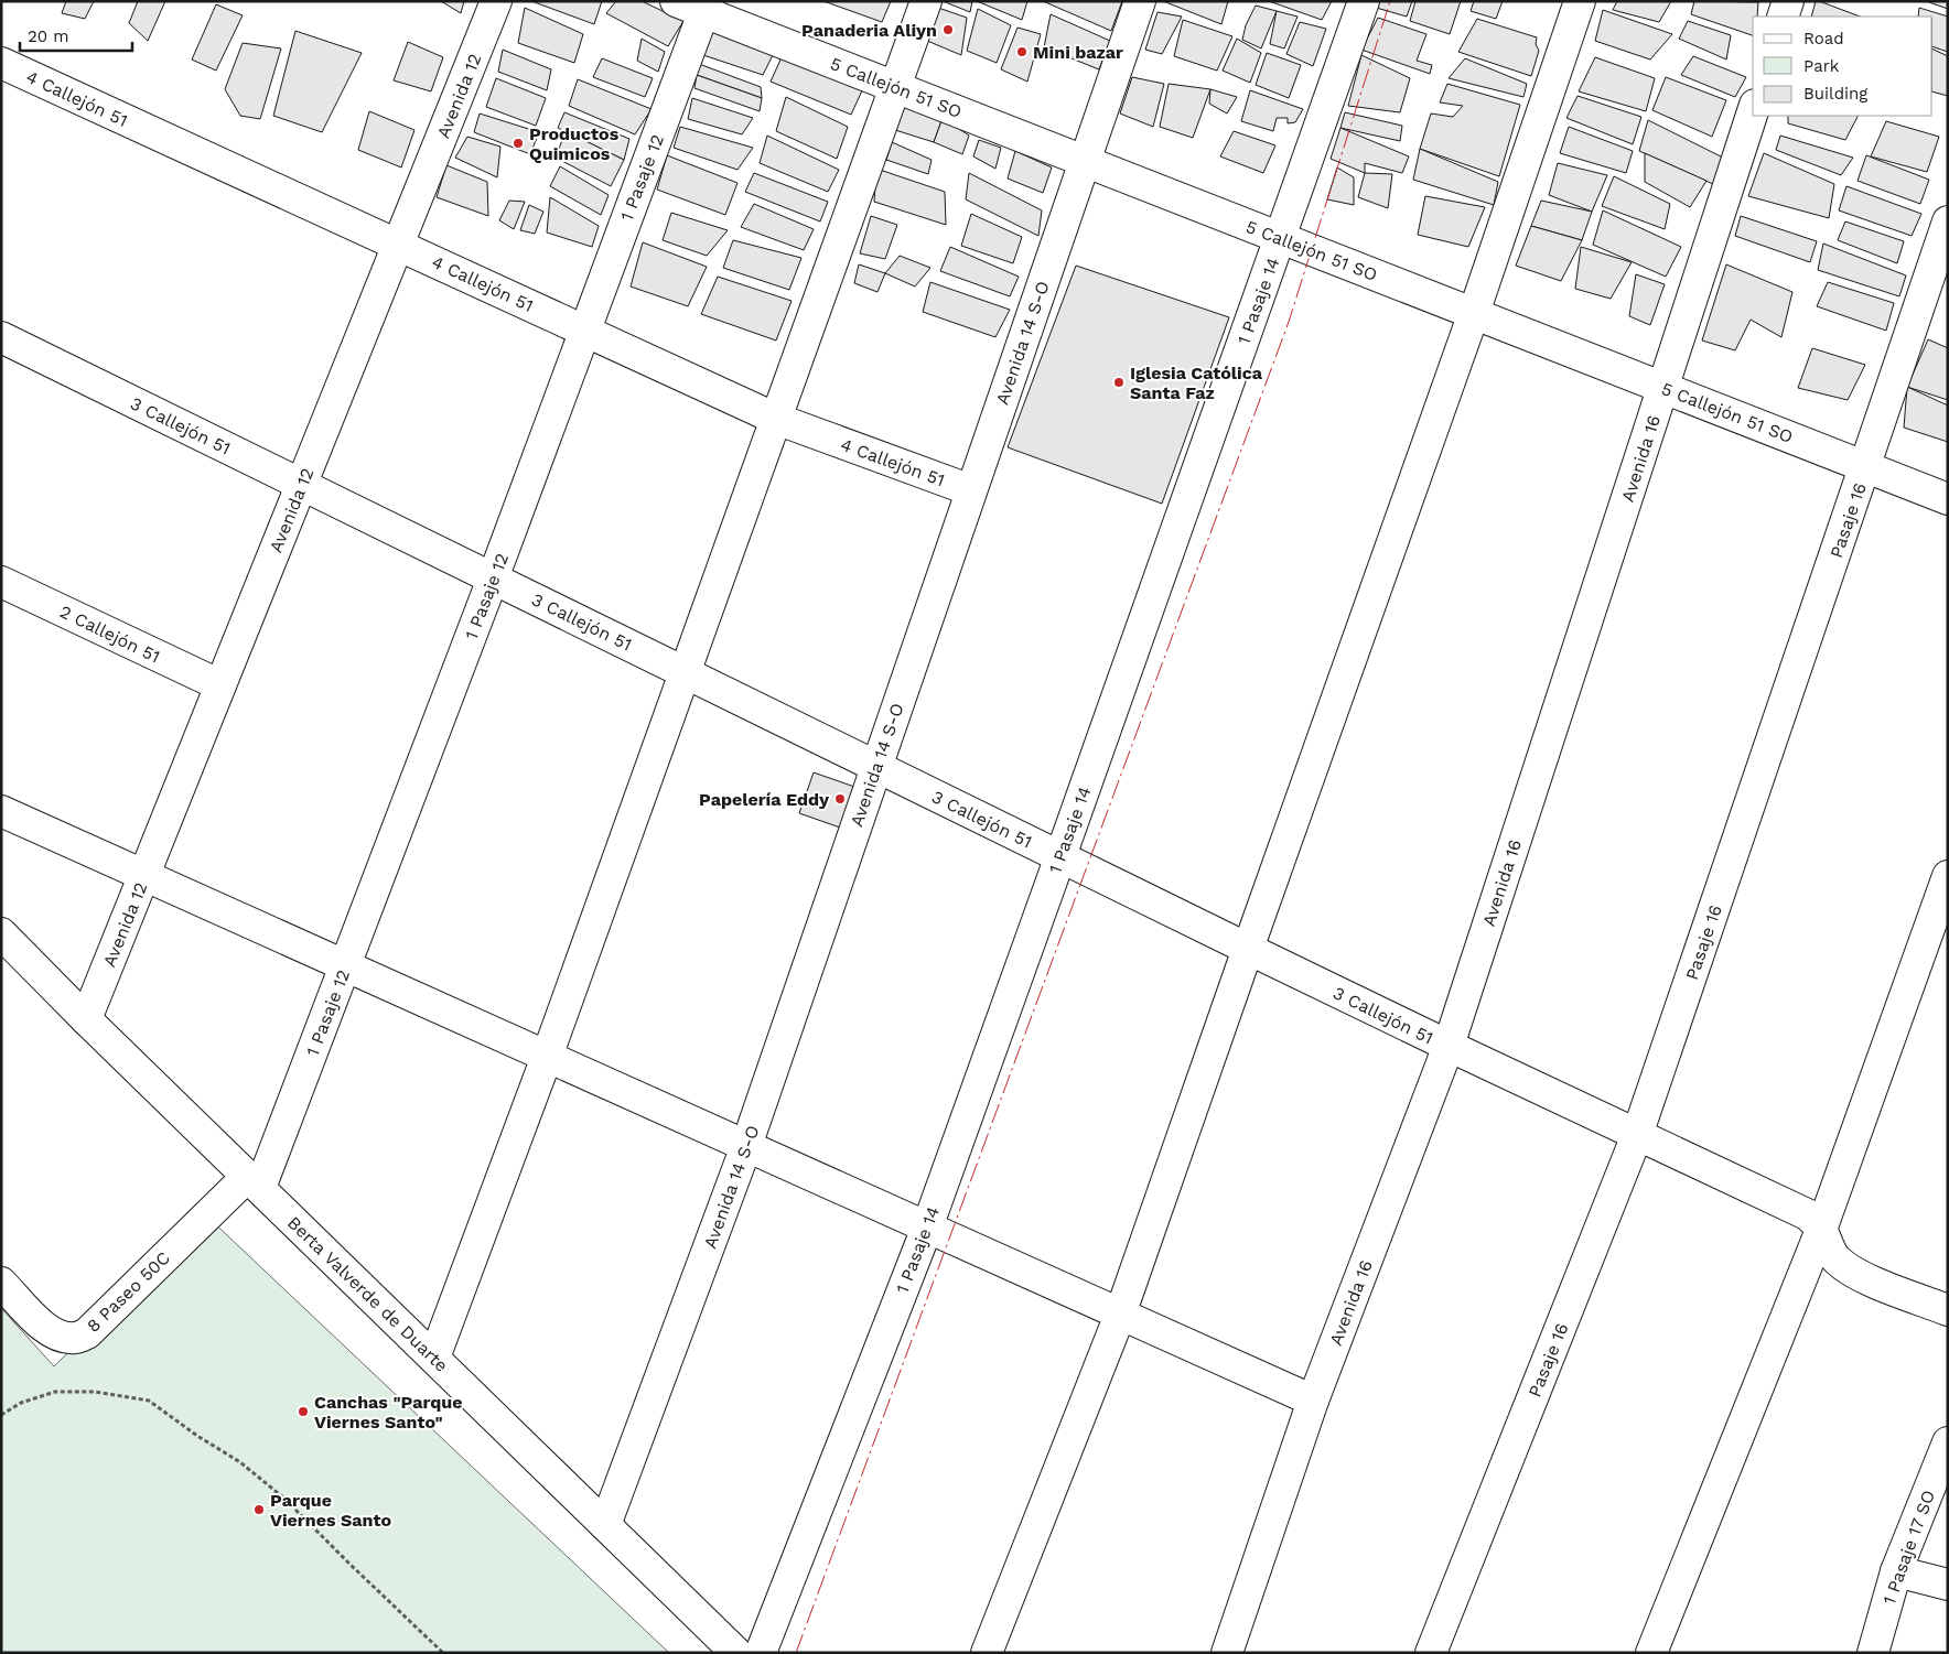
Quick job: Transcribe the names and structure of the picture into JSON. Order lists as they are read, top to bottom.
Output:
{
  "streets": {
    "street": [
      "5 Callejón 51 SO",
      "Avenida 12",
      "4 Callejón 51",
      "1 Pasaje 12",
      "1 Pasaje 14",
      "Avenida 14 S-O",
      "3 Callejón 51",
      "Avenida 16",
      "Pasaje 16",
      "2 Callejón 51",
      "8 Paseo 50C",
      "Berta Valverde de Duarte",
      "1 Pasaje 17 SO"
    ]
  },
  "crossings": [
    ["5 Callejón 51 SO", "1 Pasaje 12"],
    ["5 Callejón 51 SO", "1 Pasaje 14"],
    ["5 Callejón 51 SO", "Avenida 14 S-O"],
    ["5 Callejón 51 SO", "Avenida 16"],
    ["5 Callejón 51 SO", "Pasaje 16"],
    ["Avenida 12", "4 Callejón 51"],
    ["Avenida 12", "3 Callejón 51"],
    ["Avenida 12", "2 Callejón 51"],
    ["Avenida 12", "Berta Valverde de Duarte"],
    ["4 Callejón 51", "1 Pasaje 12"],
    ["4 Callejón 51", "Avenida 14 S-O"],
    ["1 Pasaje 12", "3 Callejón 51"],
    ["1 Pasaje 12", "8 Paseo 50C"],
    ["1 Pasaje 12", "Berta Valverde de Duarte"],
    ["1 Pasaje 14", "3 Callejón 51"],
    ["Avenida 14 S-O", "3 Callejón 51"],
    ["Avenida 14 S-O", "Berta Valverde de Duarte"],
    ["3 Callejón 51", "Avenida 16"],
    ["3 Callejón 51", "Pasaje 16"],
    ["8 Paseo 50C", "Berta Valverde de Duarte"]
  ],
  "places": [
    "Panaderia Aliyn",
    "Mini bazar",
    "Productos Quimicos",
    "Iglesia Católica Santa Faz",
    "Papelería Eddy",
    "Canchas \"Parque Viernes Santo\"",
    "Parque Viernes Santo"
  ],
  "legend": ["Road", "Park", "Building"],
  "scale_bar": "20 m"
}
